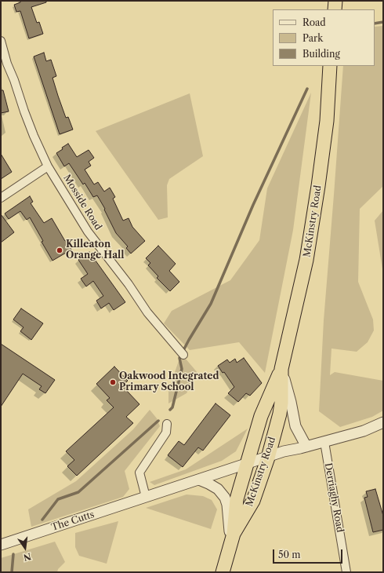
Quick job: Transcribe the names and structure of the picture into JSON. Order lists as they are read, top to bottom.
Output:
{
  "streets": {
    "highway": ["McKinstry Road"],
    "street": ["Mosside Road", "Derriaghy Road", "The Cutts"]
  },
  "crossings": [
    ["McKinstry Road", "The Cutts"]
  ],
  "places": ["Killeaton Orange Hall", "Oakwood Integrated Primary School"],
  "legend": ["Road", "Park", "Building"],
  "scale_bar": "50 m",
  "north": "bottom"
}
